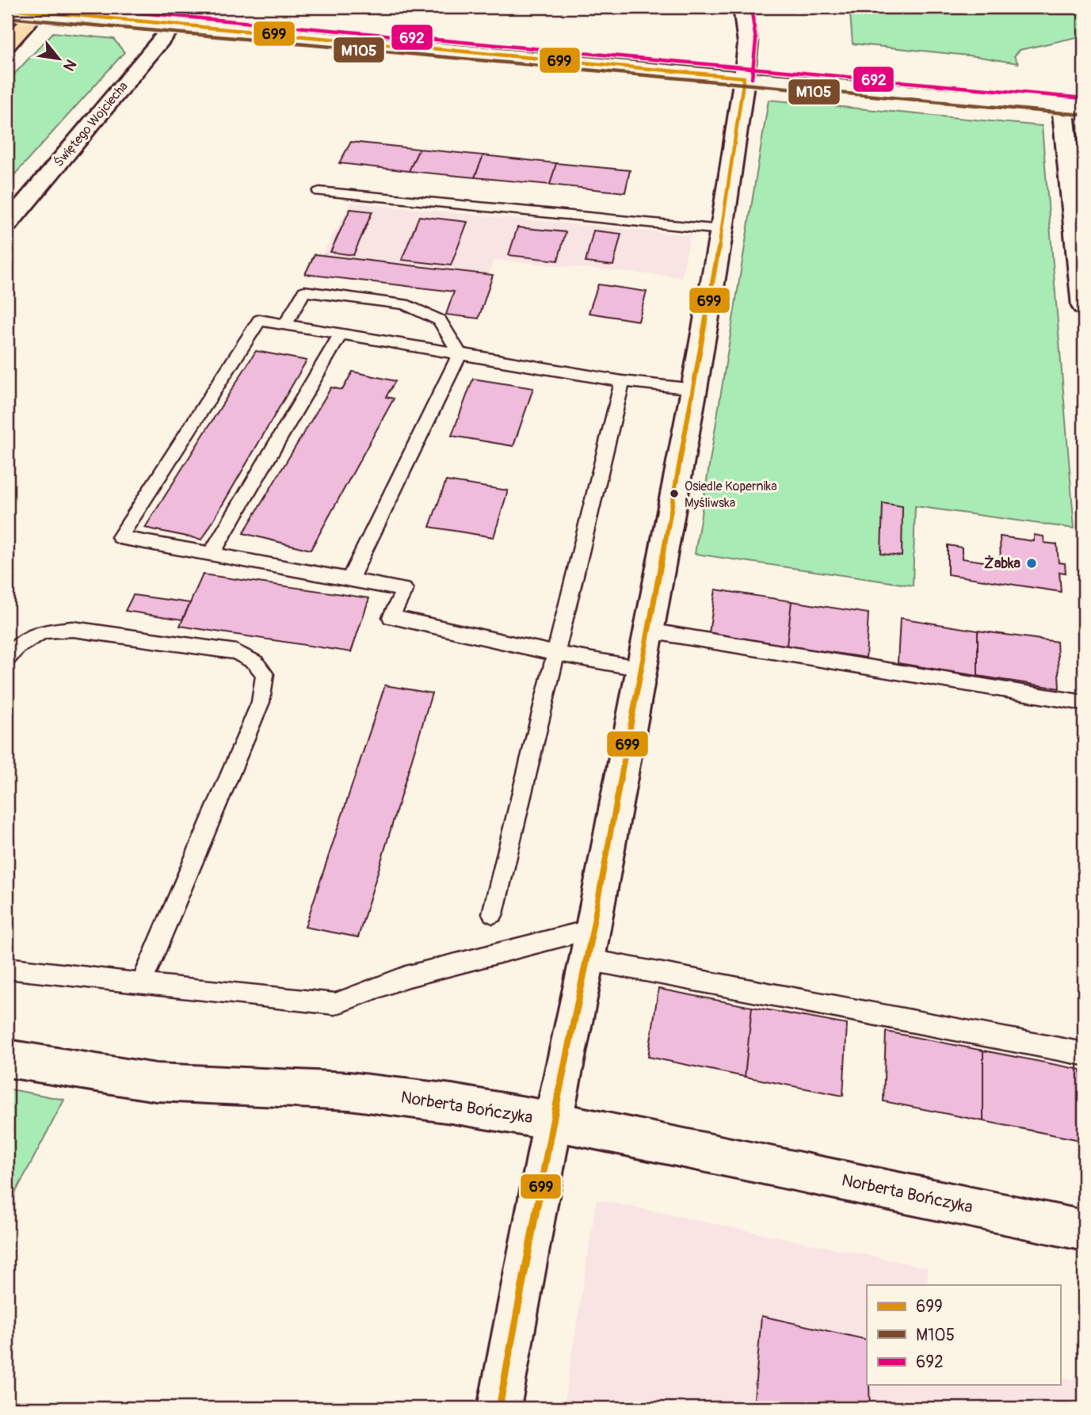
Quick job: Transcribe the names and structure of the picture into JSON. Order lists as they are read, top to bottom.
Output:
{
  "streets": {
    "street": ["Świętego Wojciecha", "Norberta Bończyka"]
  },
  "places": ["Osiedle Kopernika Myśliwska", "Żabka"],
  "lines": ["transit line 692", "transit line 699", "transit line M105"],
  "legend": ["699", "M105", "692"],
  "north": "bottom right"
}
